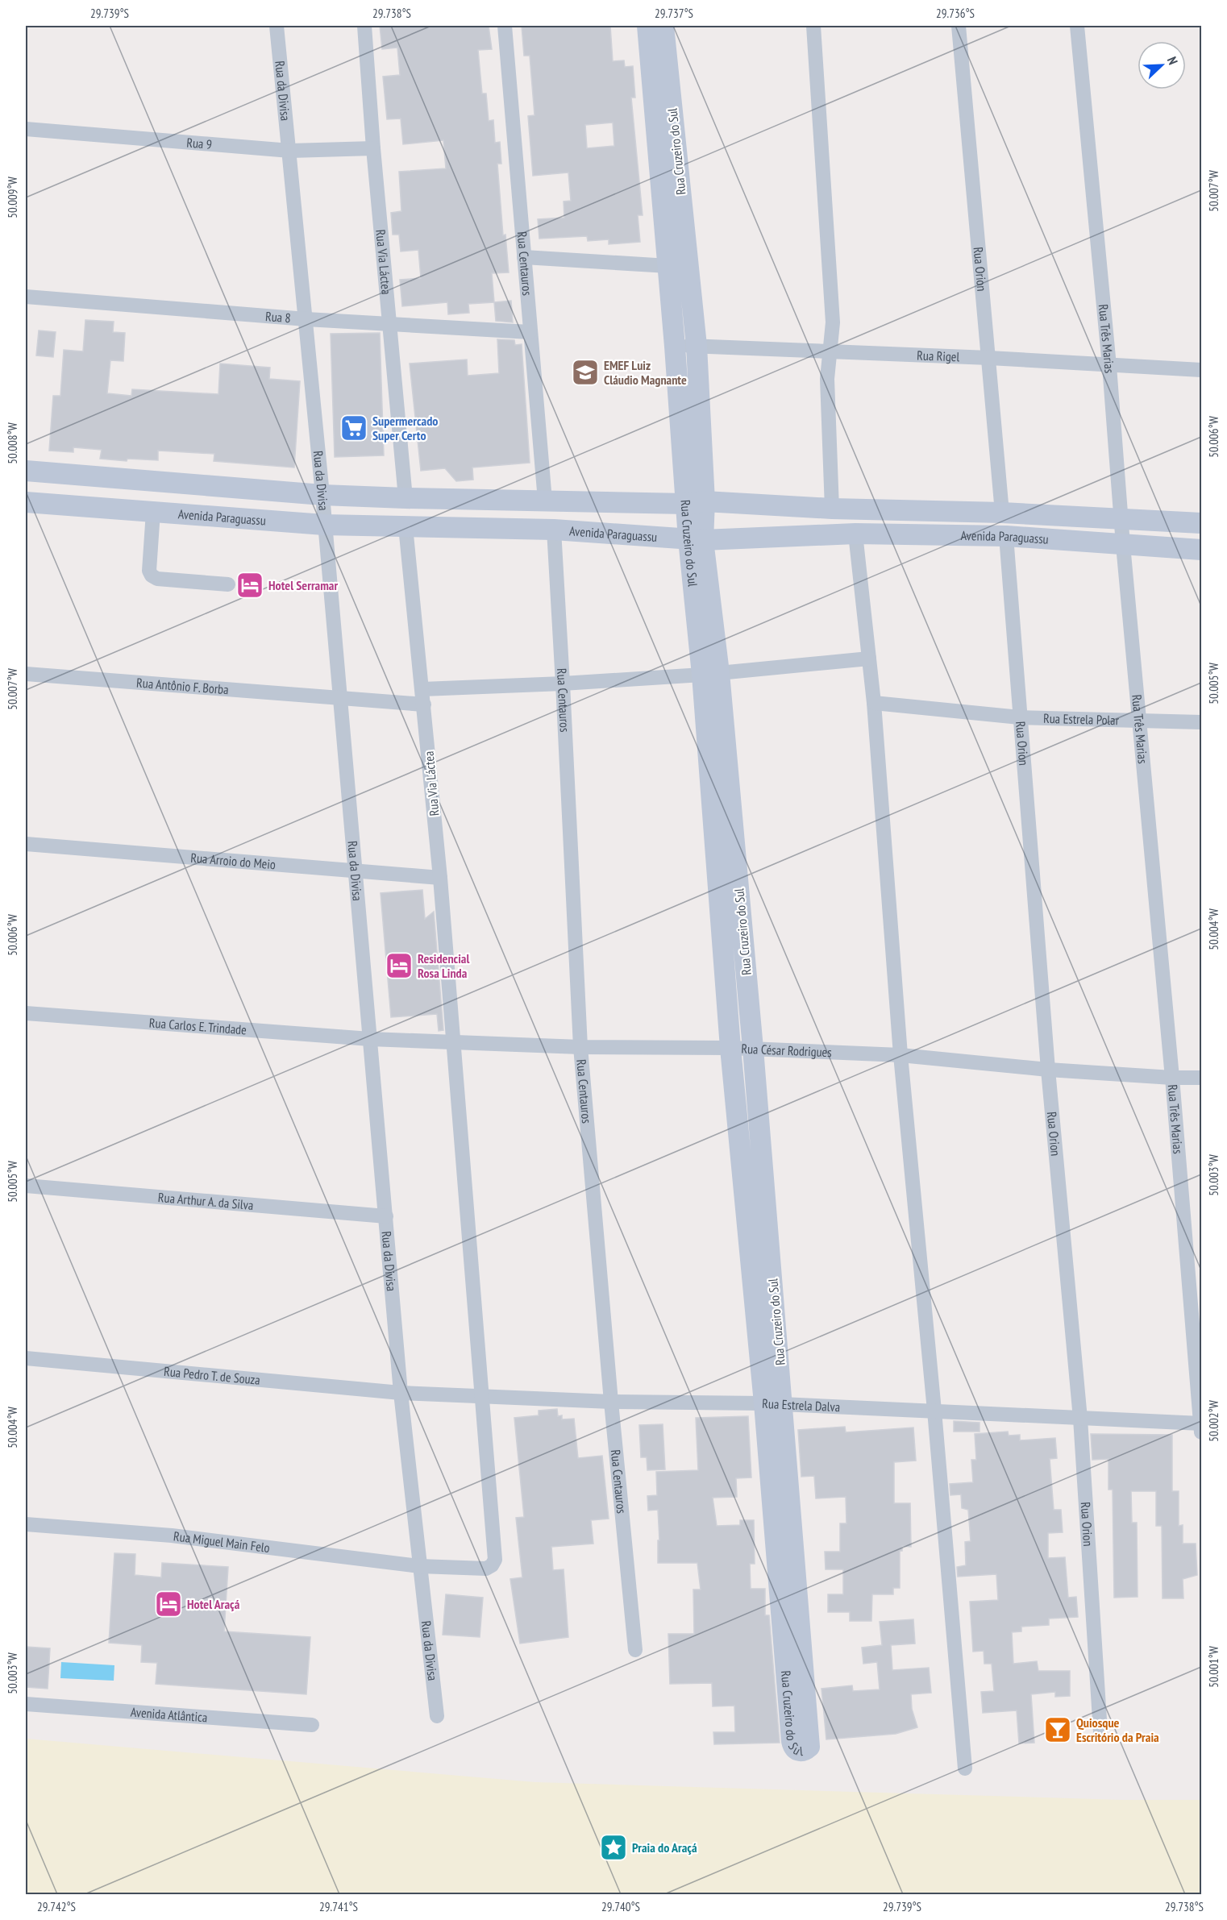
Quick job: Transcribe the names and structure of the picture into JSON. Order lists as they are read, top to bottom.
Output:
{
  "streets": {
    "street": [
      "Rua da Divisa",
      "Rua 9",
      "Rua Cruzeiro do Sul",
      "Rua Via Láctea",
      "Rua Centauros",
      "Rua Orion",
      "Rua 8",
      "Rua Três Marias",
      "Rua Rigel",
      "Avenida Paraguassu",
      "Rua Antônio F. Borba",
      "Rua Estrela Polar",
      "Rua Arroio do Meio",
      "Rua Carlos E. Trindade",
      "Rua César Rodrigues",
      "Rua Arthur A. da Silva",
      "Rua Pedro T. de Souza",
      "Rua Estrela Dalva",
      "Rua Miguel Main Felo",
      "Avenida Atlântica"
    ]
  },
  "crossings": [
    ["Rua da Divisa", "Rua 9"],
    ["Rua da Divisa", "Rua 8"],
    ["Rua da Divisa", "Avenida Paraguassu"],
    ["Rua da Divisa", "Rua Antônio F. Borba"],
    ["Rua da Divisa", "Rua Arroio do Meio"],
    ["Rua da Divisa", "Rua Carlos E. Trindade"],
    ["Rua da Divisa", "Rua César Rodrigues"],
    ["Rua da Divisa", "Rua Arthur A. da Silva"],
    ["Rua da Divisa", "Rua Pedro T. de Souza"],
    ["Rua da Divisa", "Rua Estrela Dalva"],
    ["Rua da Divisa", "Rua Miguel Main Felo"],
    ["Rua 9", "Rua Via Láctea"],
    ["Rua Cruzeiro do Sul", "Rua Rigel"],
    ["Rua Cruzeiro do Sul", "Avenida Paraguassu"],
    ["Rua Cruzeiro do Sul", "Rua César Rodrigues"],
    ["Rua Cruzeiro do Sul", "Rua Estrela Dalva"],
    ["Rua Via Láctea", "Rua 8"],
    ["Rua Via Láctea", "Avenida Paraguassu"],
    ["Rua Via Láctea", "Rua Antônio F. Borba"],
    ["Rua Via Láctea", "Rua Arroio do Meio"],
    ["Rua Via Láctea", "Rua César Rodrigues"],
    ["Rua Via Láctea", "Rua Estrela Dalva"],
    ["Rua Via Láctea", "Rua Miguel Main Felo"],
    ["Rua Centauros", "Rua 8"],
    ["Rua Centauros", "Avenida Paraguassu"],
    ["Rua Centauros", "Rua César Rodrigues"],
    ["Rua Centauros", "Rua Estrela Dalva"],
    ["Rua Orion", "Rua Rigel"],
    ["Rua Orion", "Avenida Paraguassu"],
    ["Rua Orion", "Rua Estrela Polar"],
    ["Rua Orion", "Rua César Rodrigues"],
    ["Rua Orion", "Rua Estrela Dalva"],
    ["Rua Três Marias", "Rua Rigel"],
    ["Rua Três Marias", "Avenida Paraguassu"],
    ["Rua Três Marias", "Rua Estrela Polar"],
    ["Rua Três Marias", "Rua César Rodrigues"],
    ["Rua Três Marias", "Rua Estrela Dalva"],
    ["Rua Carlos E. Trindade", "Rua César Rodrigues"],
    ["Rua Pedro T. de Souza", "Rua Estrela Dalva"],
    ["Rua Estrela Dalva", "Rua Miguel Main Felo"]
  ],
  "places": {
    "school or university": ["EMEF Luiz Cláudio Magnante"],
    "supermarket": ["Supermercado Super Certo"],
    "hotel": ["Hotel Serramar", "Residencial Rosa Linda", "Hotel Araçá"],
    "bar": ["Quiosque Escritório da Praia"],
    "place": ["Praia do Araçá"]
  },
  "north": "top right",
  "coordinates": [
    "29.739°S",
    "29.738°S",
    "29.737°S",
    "29.736°S",
    "50.007°W",
    "50.009°W",
    "50.006°W",
    "50.008°W",
    "50.005°W",
    "50.004°W",
    "50.003°W",
    "50.002°W",
    "50.001°W",
    "29.742°S",
    "29.741°S",
    "29.740°S"
  ]
}
